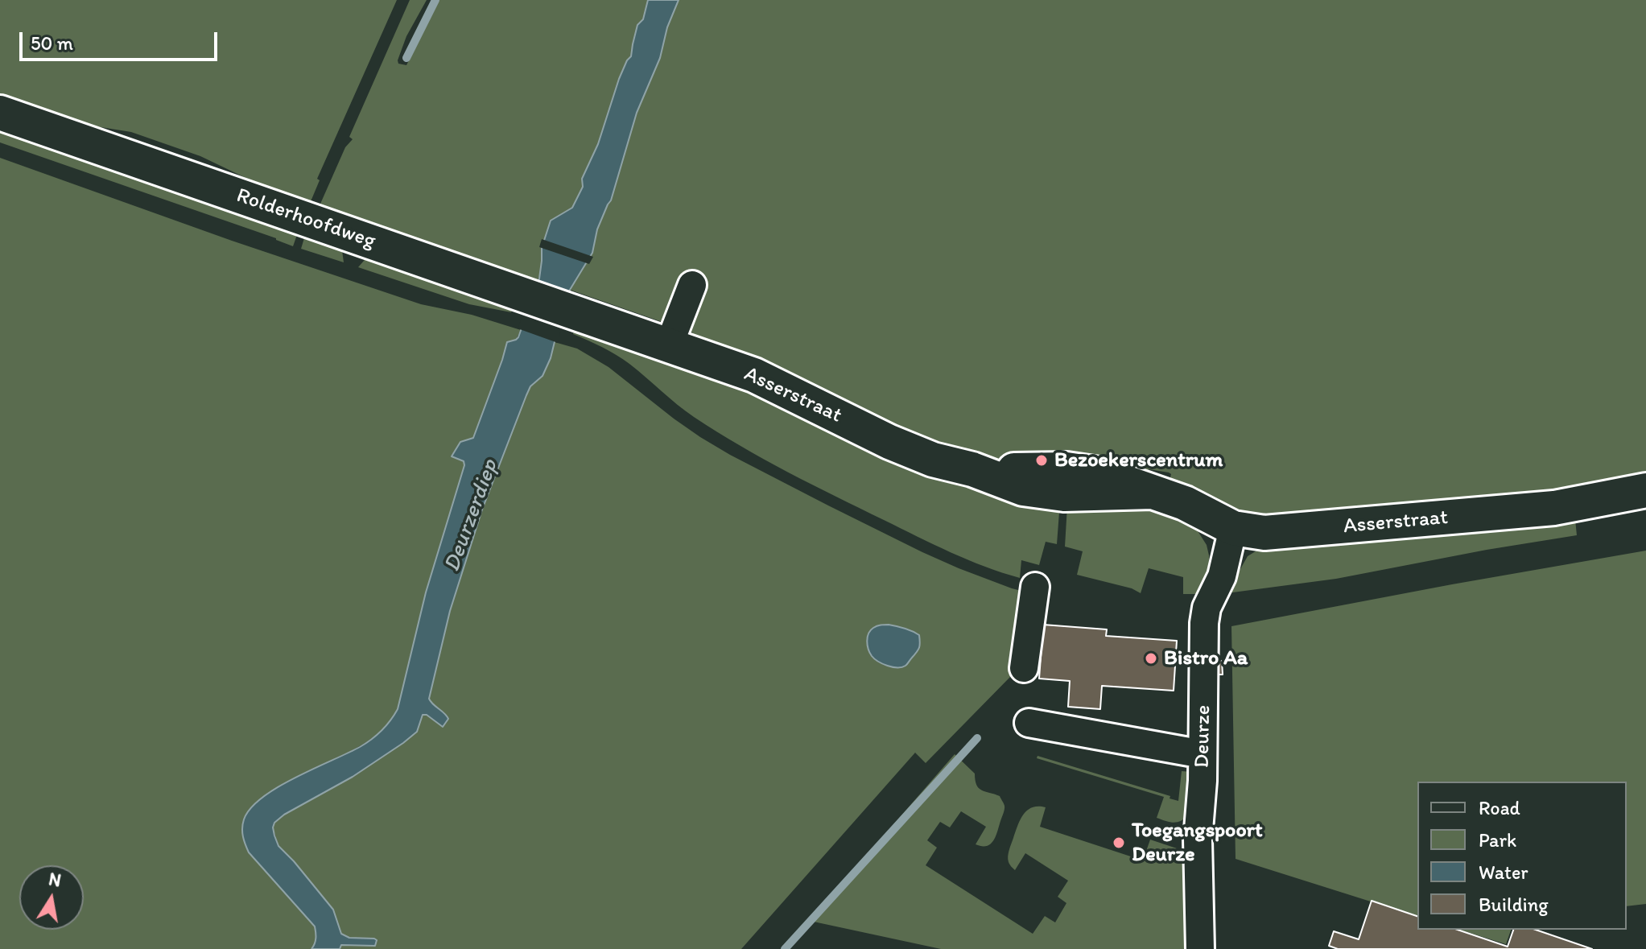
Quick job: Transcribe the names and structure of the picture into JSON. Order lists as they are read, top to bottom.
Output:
{
  "streets": {
    "main road": ["Rolderhoofdweg", "Asserstraat"],
    "street": ["Deurze"]
  },
  "crossings": [
    ["Rolderhoofdweg", "Asserstraat"],
    ["Asserstraat", "Deurze"]
  ],
  "water": ["Deurzerdiep"],
  "places": ["Bezoekerscentrum", "Bistro Aa", "Toegangspoort Deurze"],
  "legend": [
    "Road",
    "Park",
    "Water",
    "Building"
  ],
  "scale_bar": "50 m",
  "north": "top"
}
